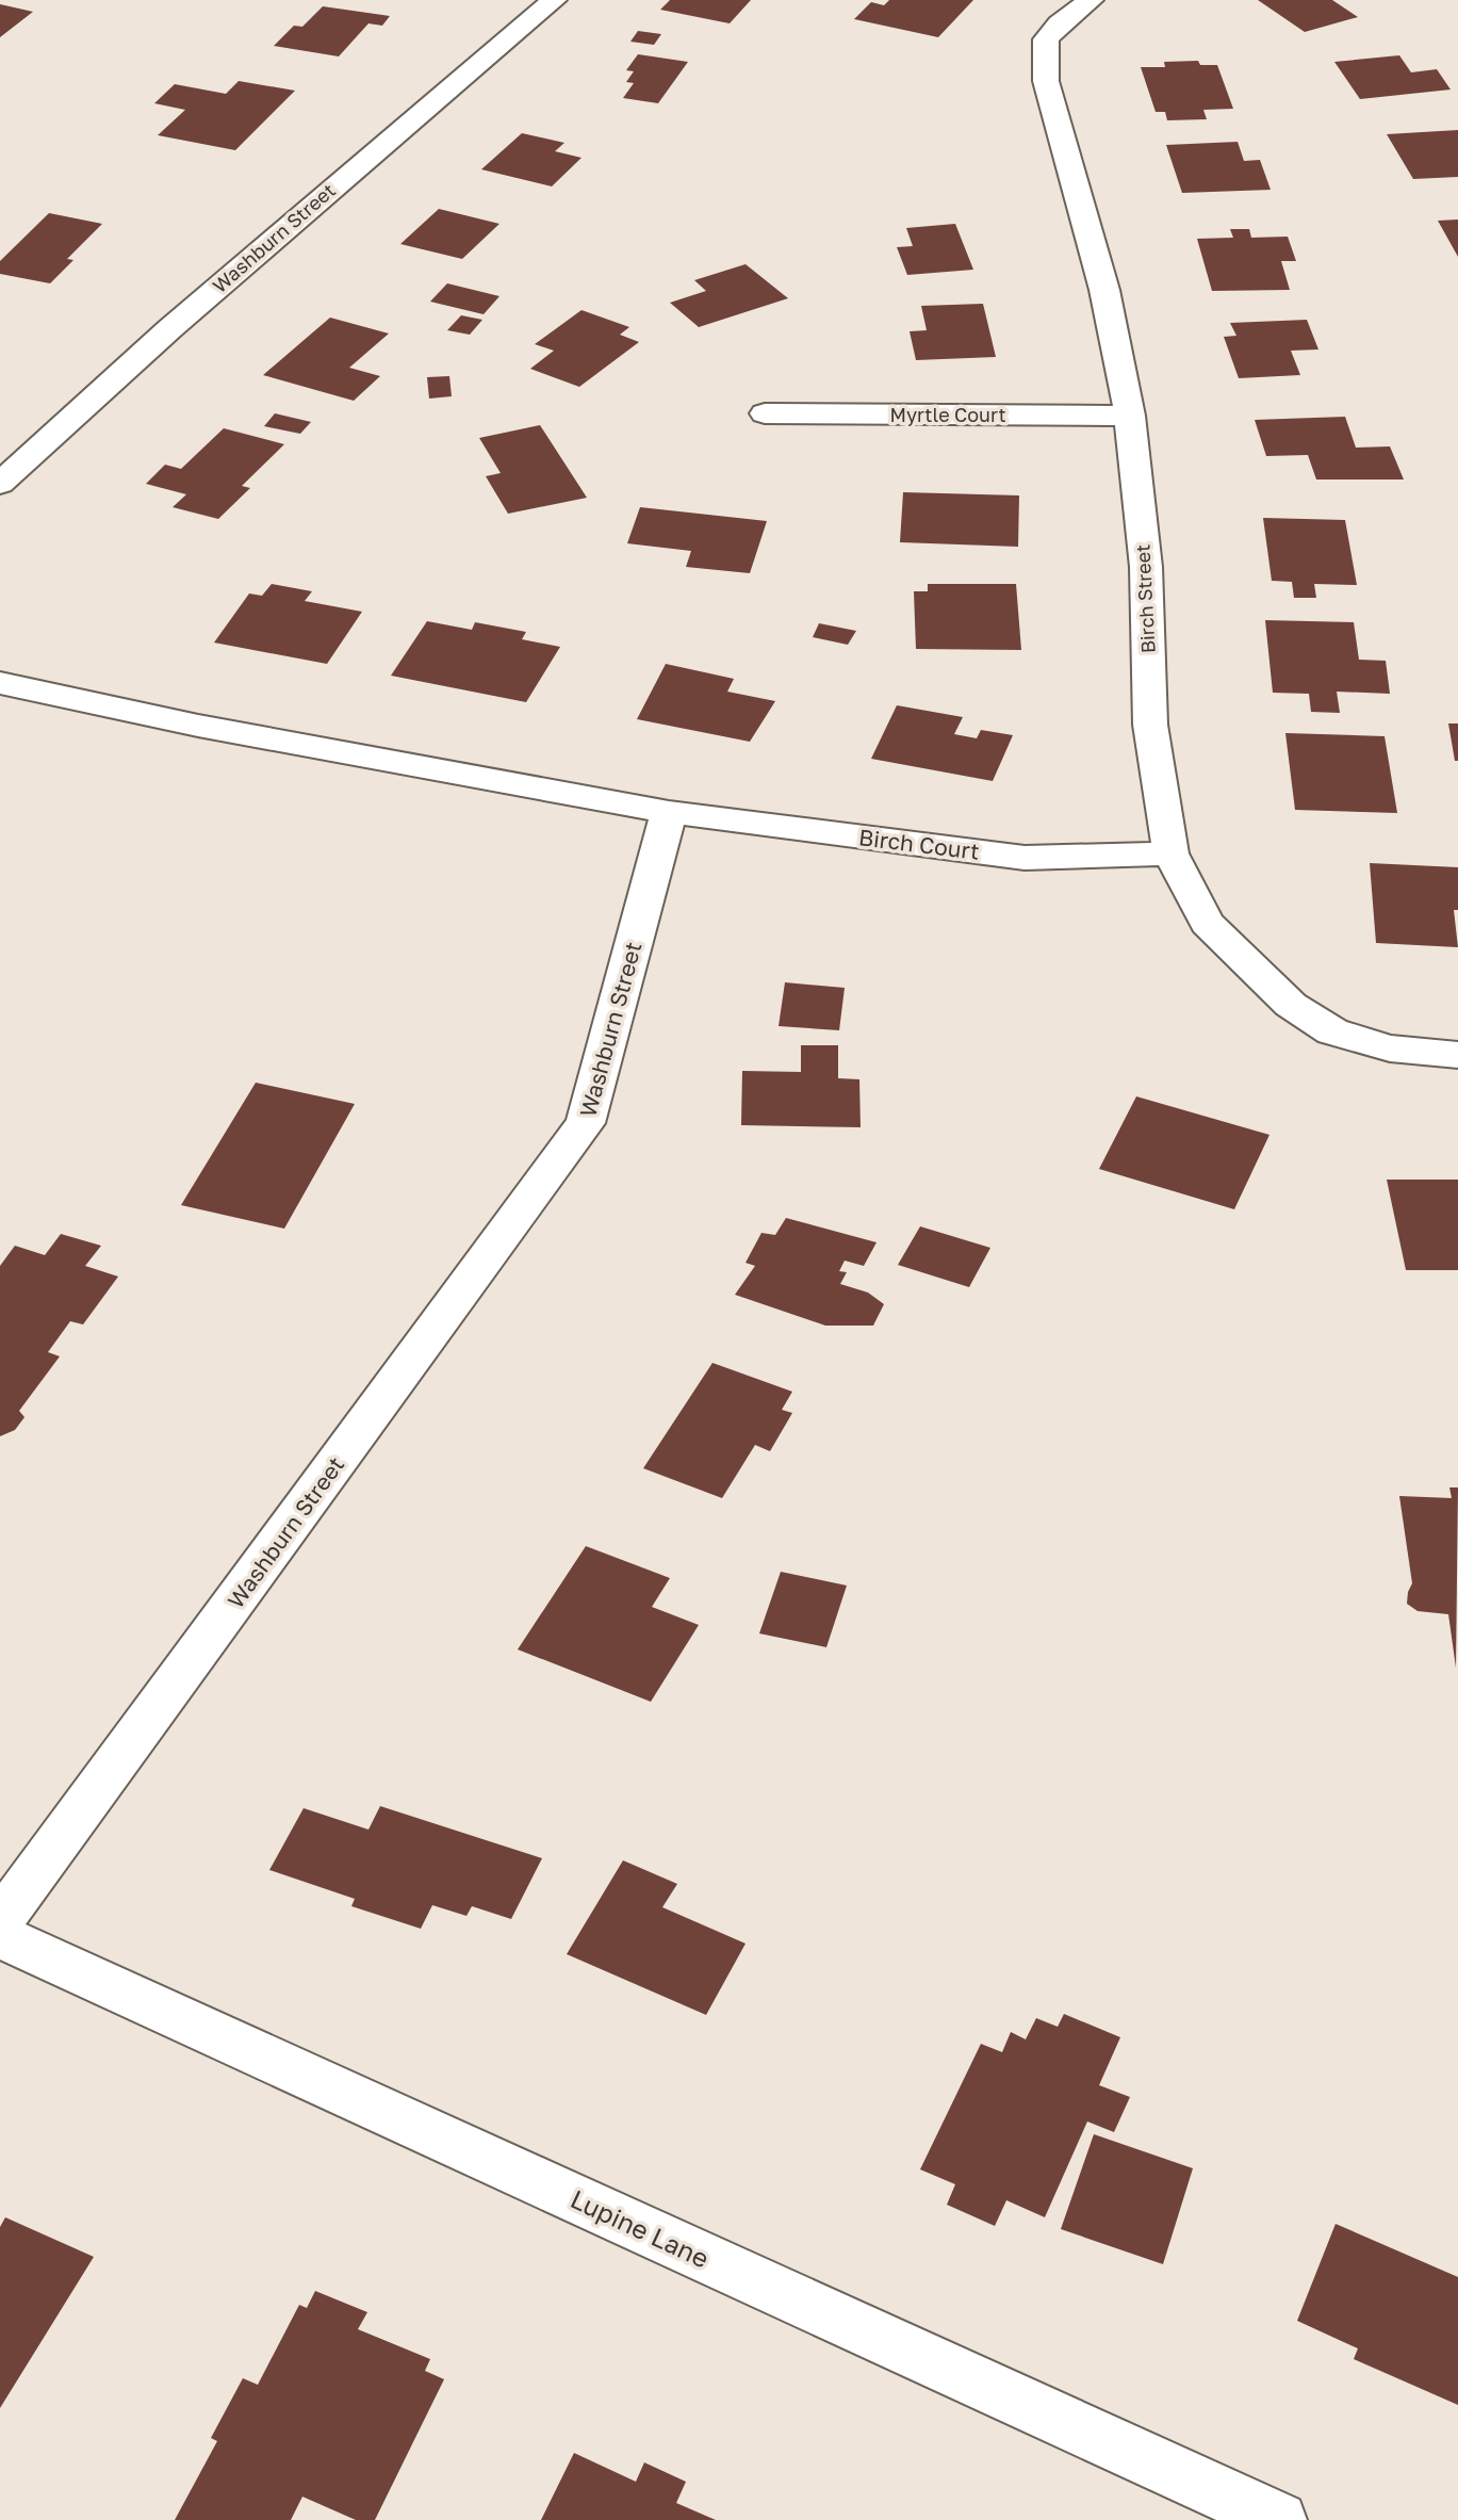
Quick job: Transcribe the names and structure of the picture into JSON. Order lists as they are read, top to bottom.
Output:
{
  "streets": {
    "street": [
      "Washburn Street",
      "Myrtle Court",
      "Birch Street",
      "Birch Court",
      "Lupine Lane"
    ]
  },
  "crossings": [
    ["Washburn Street", "Birch Court"],
    ["Myrtle Court", "Birch Street"],
    ["Birch Street", "Birch Court"]
  ]
}
